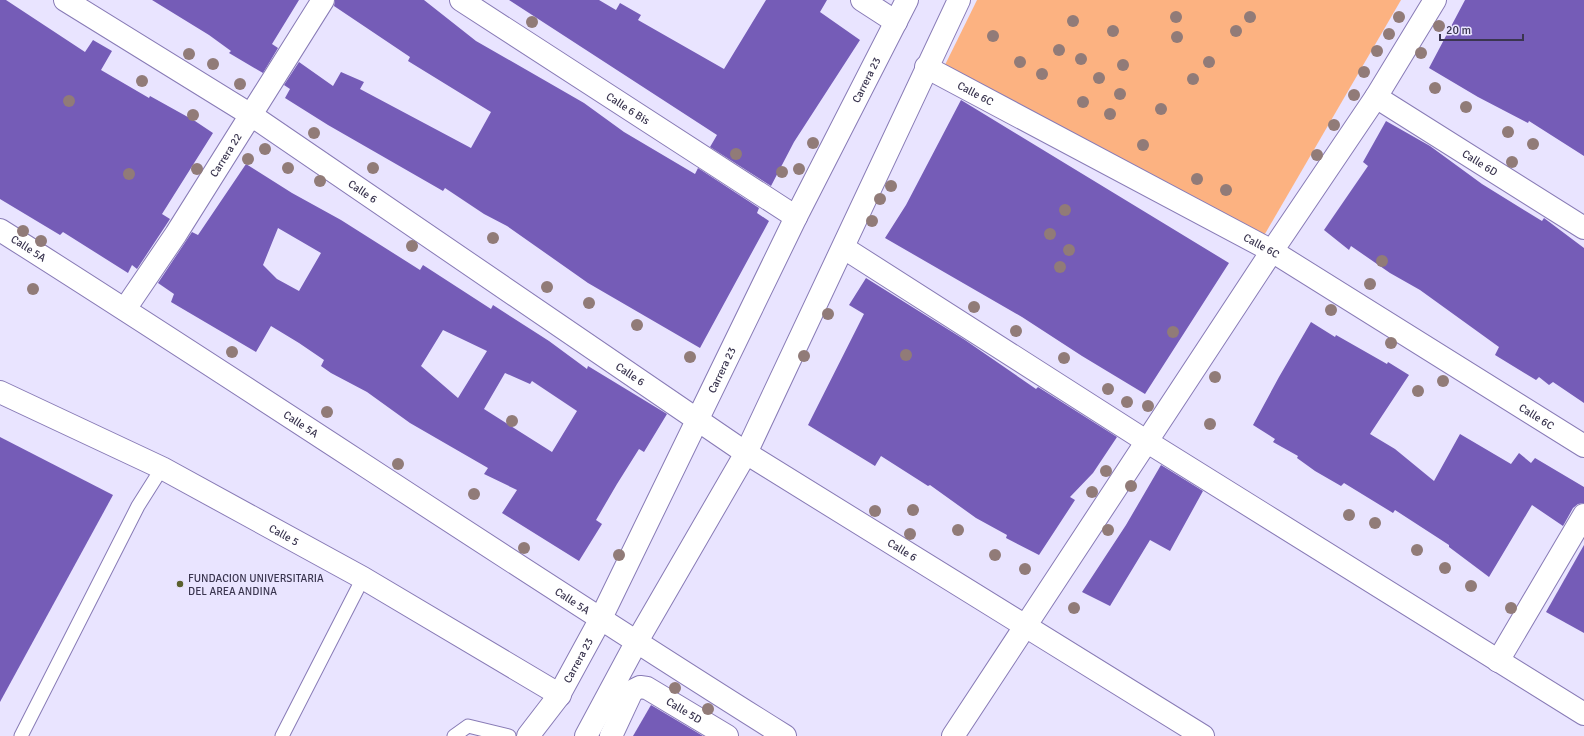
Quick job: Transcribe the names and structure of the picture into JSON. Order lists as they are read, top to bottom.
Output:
{
  "streets": {
    "street": [
      "Carrera 23",
      "Calle 6C",
      "Calle 6 Bis",
      "Carrera 22",
      "Calle 6D",
      "Calle 6",
      "Calle 5A",
      "Calle 5",
      "Calle 5D"
    ]
  },
  "crossings": [
    ["Carrera 23", "Calle 6 Bis"],
    ["Carrera 23", "Calle 6"],
    ["Carrera 23", "Calle 5A"],
    ["Carrera 23", "Calle 5"],
    ["Carrera 22", "Calle 6"],
    ["Carrera 22", "Calle 5A"]
  ],
  "places": ["FUNDACION UNIVERSITARIA DEL AREA ANDINA"],
  "scale_bar": "20 m"
}
